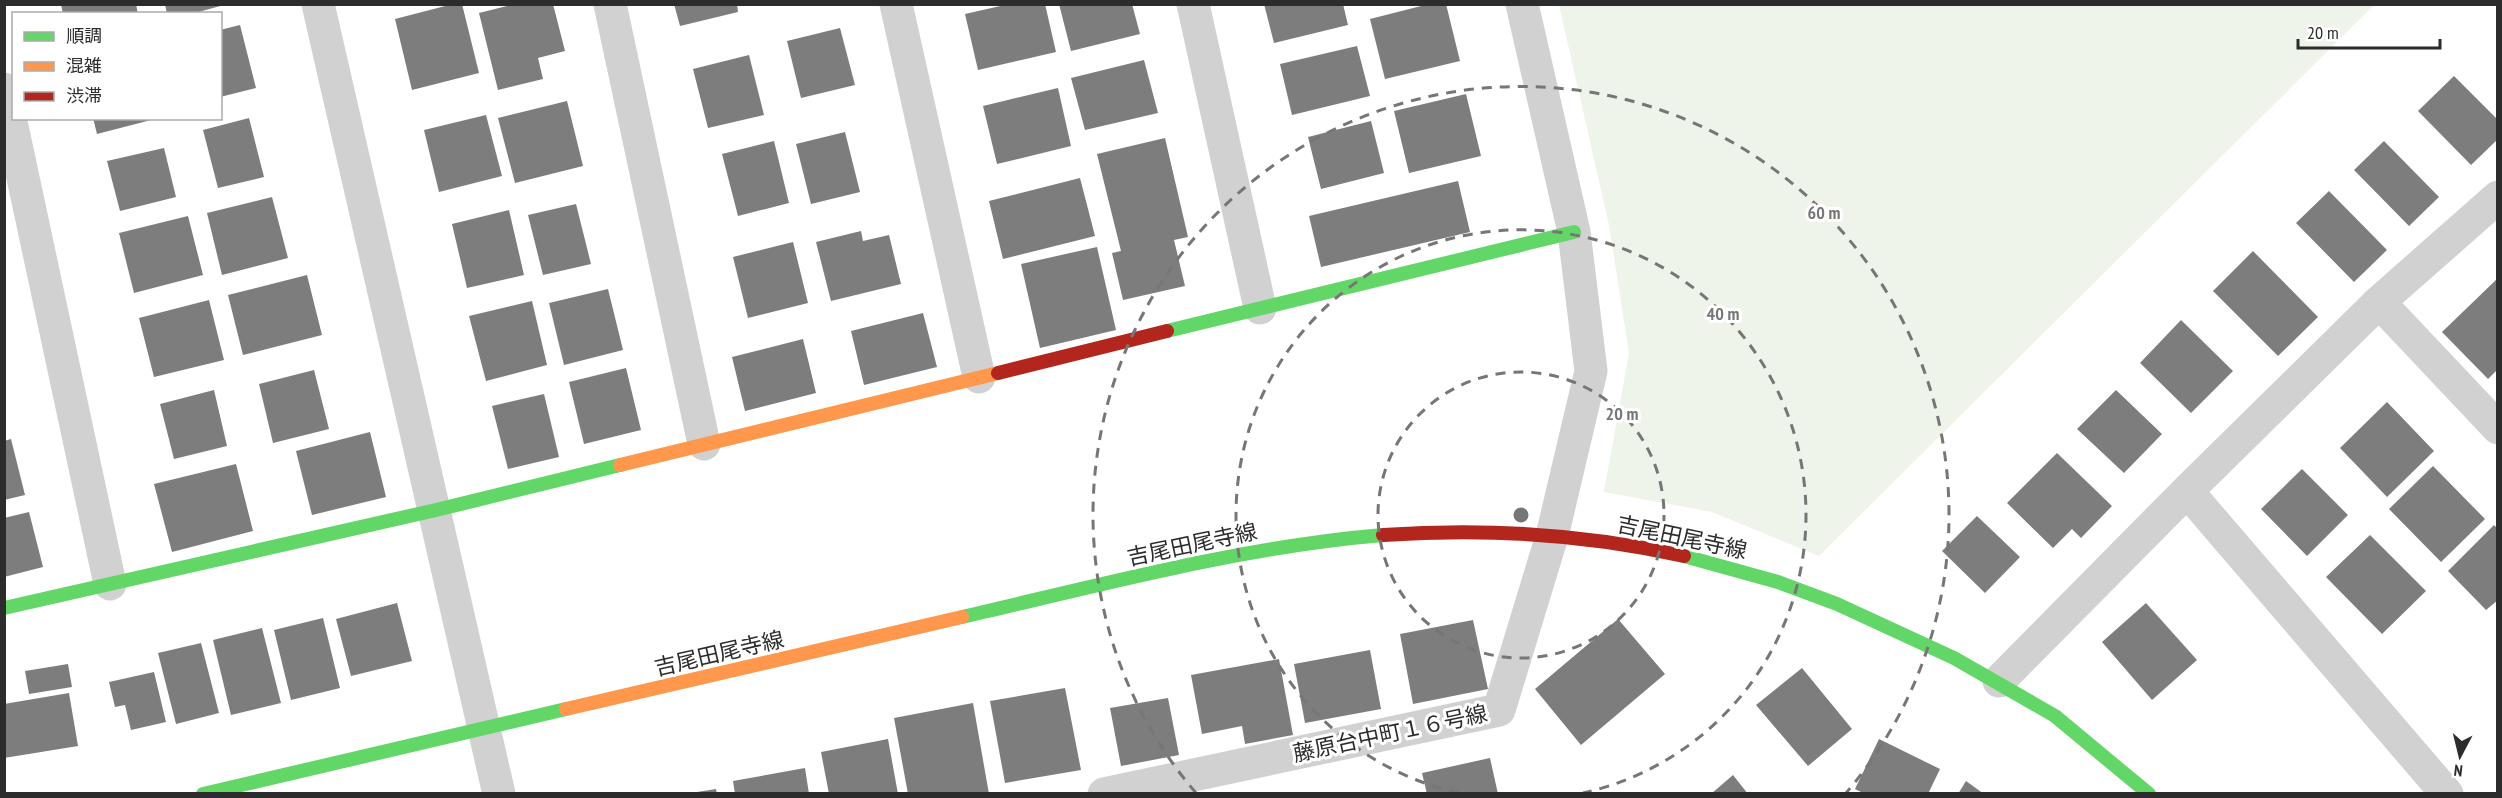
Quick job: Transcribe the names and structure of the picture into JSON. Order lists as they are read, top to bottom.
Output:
{
  "streets": {
    "street": ["吉尾田尾寺線", "藤原台中町１６号線"]
  },
  "crossings": [
    ["吉尾田尾寺線", "藤原台中町１６号線"]
  ],
  "legend": ["順調", "混雑", "渋滞"],
  "scale_bar": "20 m",
  "north": "bottom",
  "rings": ["60 m", "40 m", "20 m"]
}
